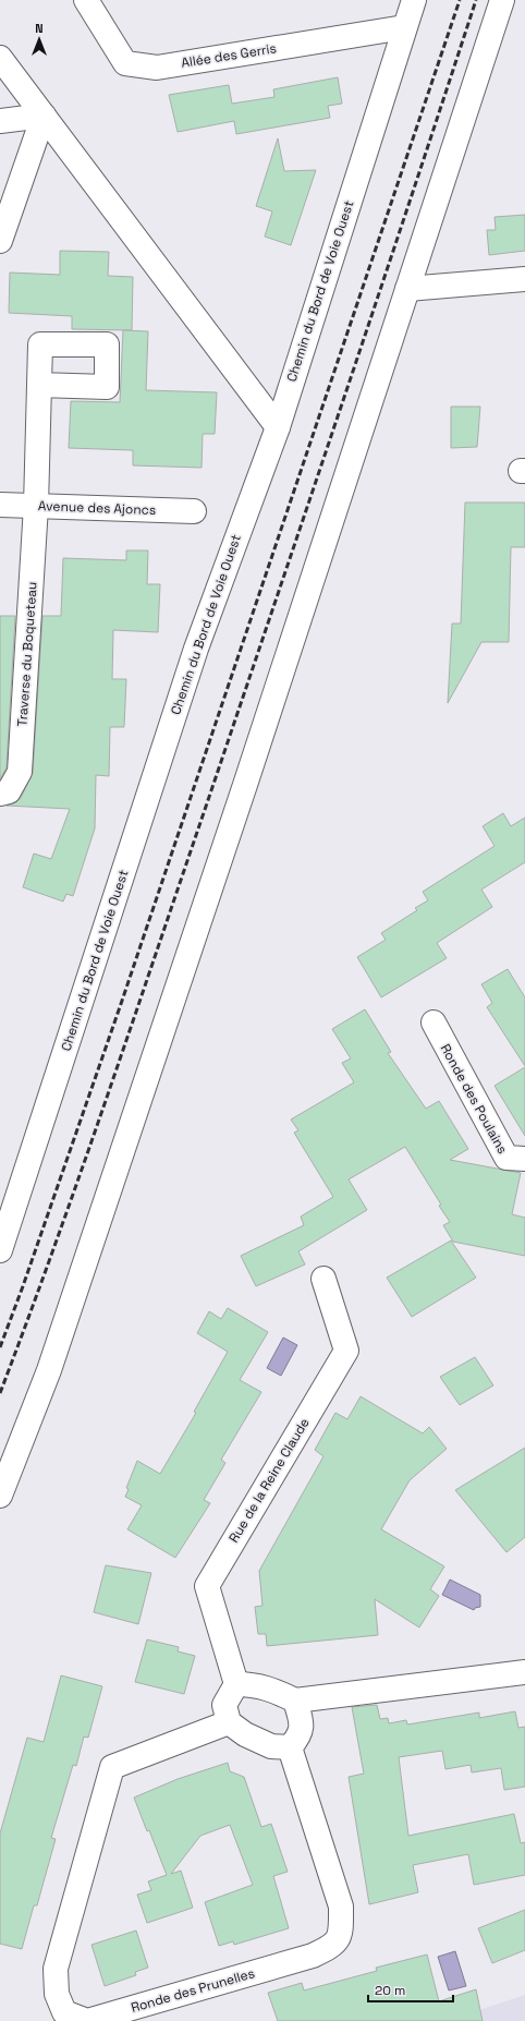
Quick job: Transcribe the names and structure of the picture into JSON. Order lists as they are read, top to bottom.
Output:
{
  "streets": {
    "street": [
      "Allée des Gerris",
      "Chemin du Bord de Voie Ouest",
      "Avenue des Ajoncs",
      "Traverse du Boqueteau",
      "Ronde des Poulains",
      "Rue de la Reine Claude",
      "Ronde des Prunelles"
    ]
  },
  "crossings": [
    ["Allée des Gerris", "Chemin du Bord de Voie Ouest"],
    ["Avenue des Ajoncs", "Traverse du Boqueteau"],
    ["Rue de la Reine Claude", "Ronde des Prunelles"]
  ],
  "scale_bar": "20 m",
  "north": "top"
}
